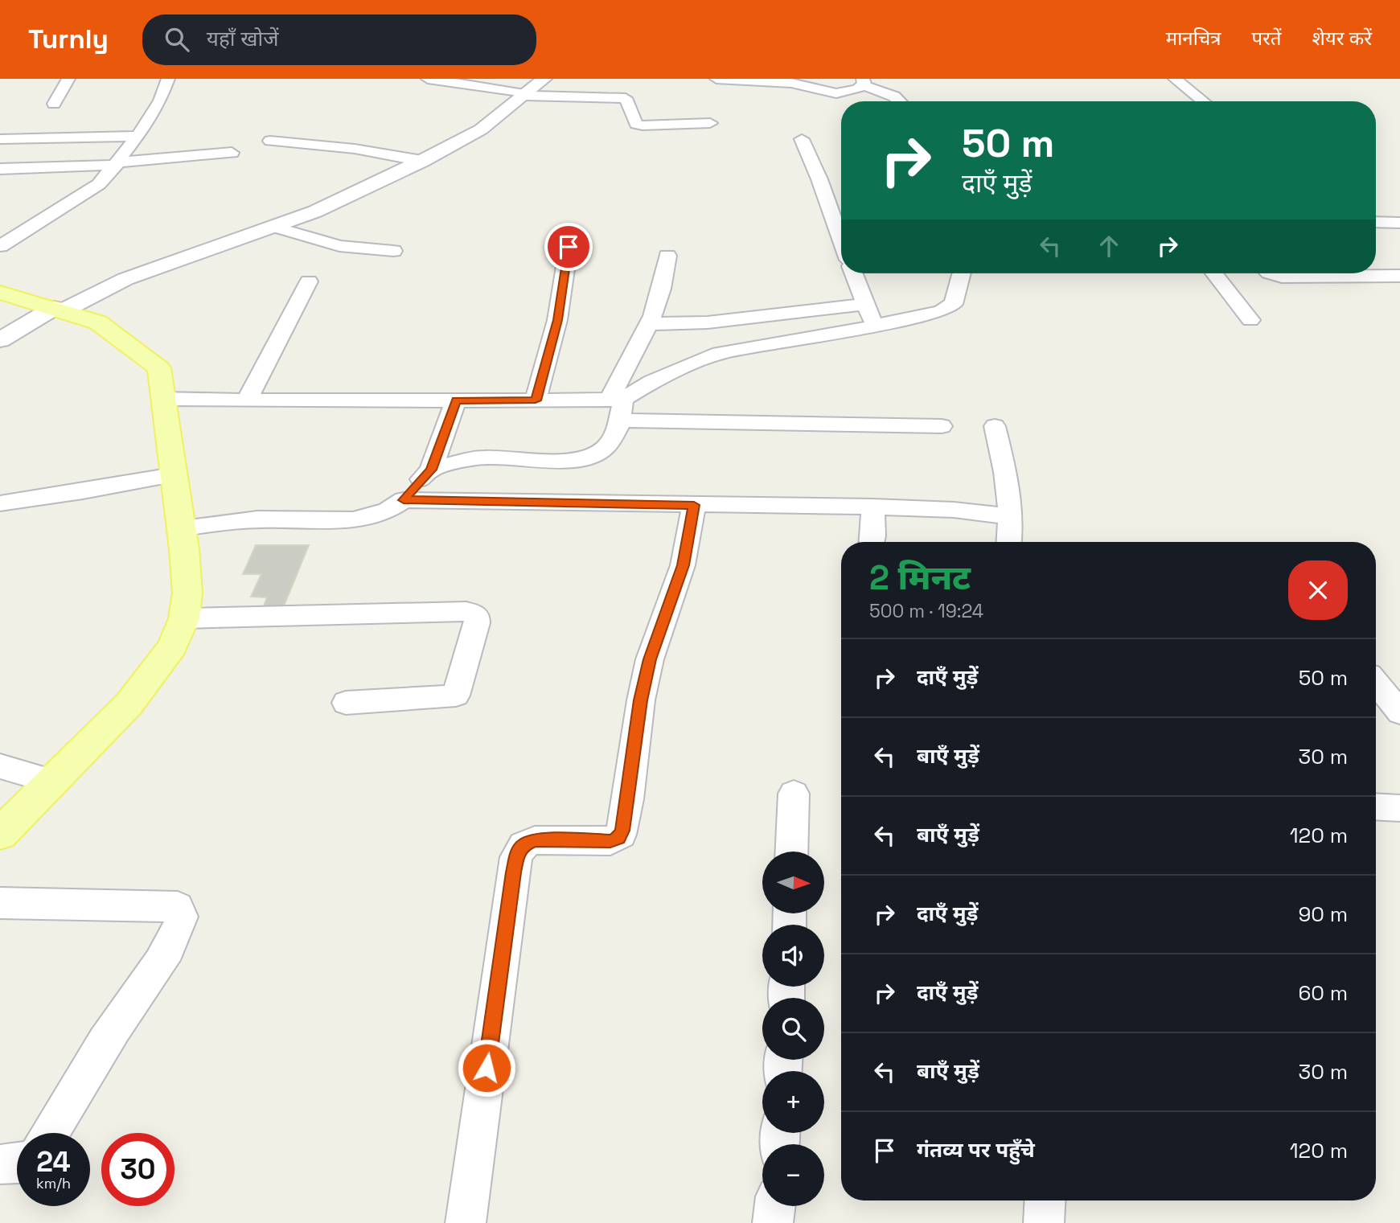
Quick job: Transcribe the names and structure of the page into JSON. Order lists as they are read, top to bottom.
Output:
{
  "north": "right",
  "page": {
    "header": "Turnly",
    "search": "यहाँ खोजें",
    "nav": ["मानचित्र", "परतें", "शेयर करें"],
    "turn": ["50 m", "दाएँ मुड़ें"],
    "heading": ["2 मिनट", "500 m · 19:24"],
    "list": [
      {
        "name": "दाएँ मुड़ें",
        "value": "50 m"
      },
      {
        "name": "बाएँ मुड़ें",
        "value": "30 m"
      },
      {
        "name": "बाएँ मुड़ें",
        "value": "120 m"
      },
      {
        "name": "दाएँ मुड़ें",
        "value": "90 m"
      },
      {
        "name": "दाएँ मुड़ें",
        "value": "60 m"
      },
      {
        "name": "बाएँ मुड़ें",
        "value": "30 m"
      },
      {
        "name": "गंतव्य पर पहुँचे",
        "value": "120 m"
      }
    ],
    "map_buttons": ["+", "−"],
    "speed": "24 km/h",
    "limit": "30"
  }
}
